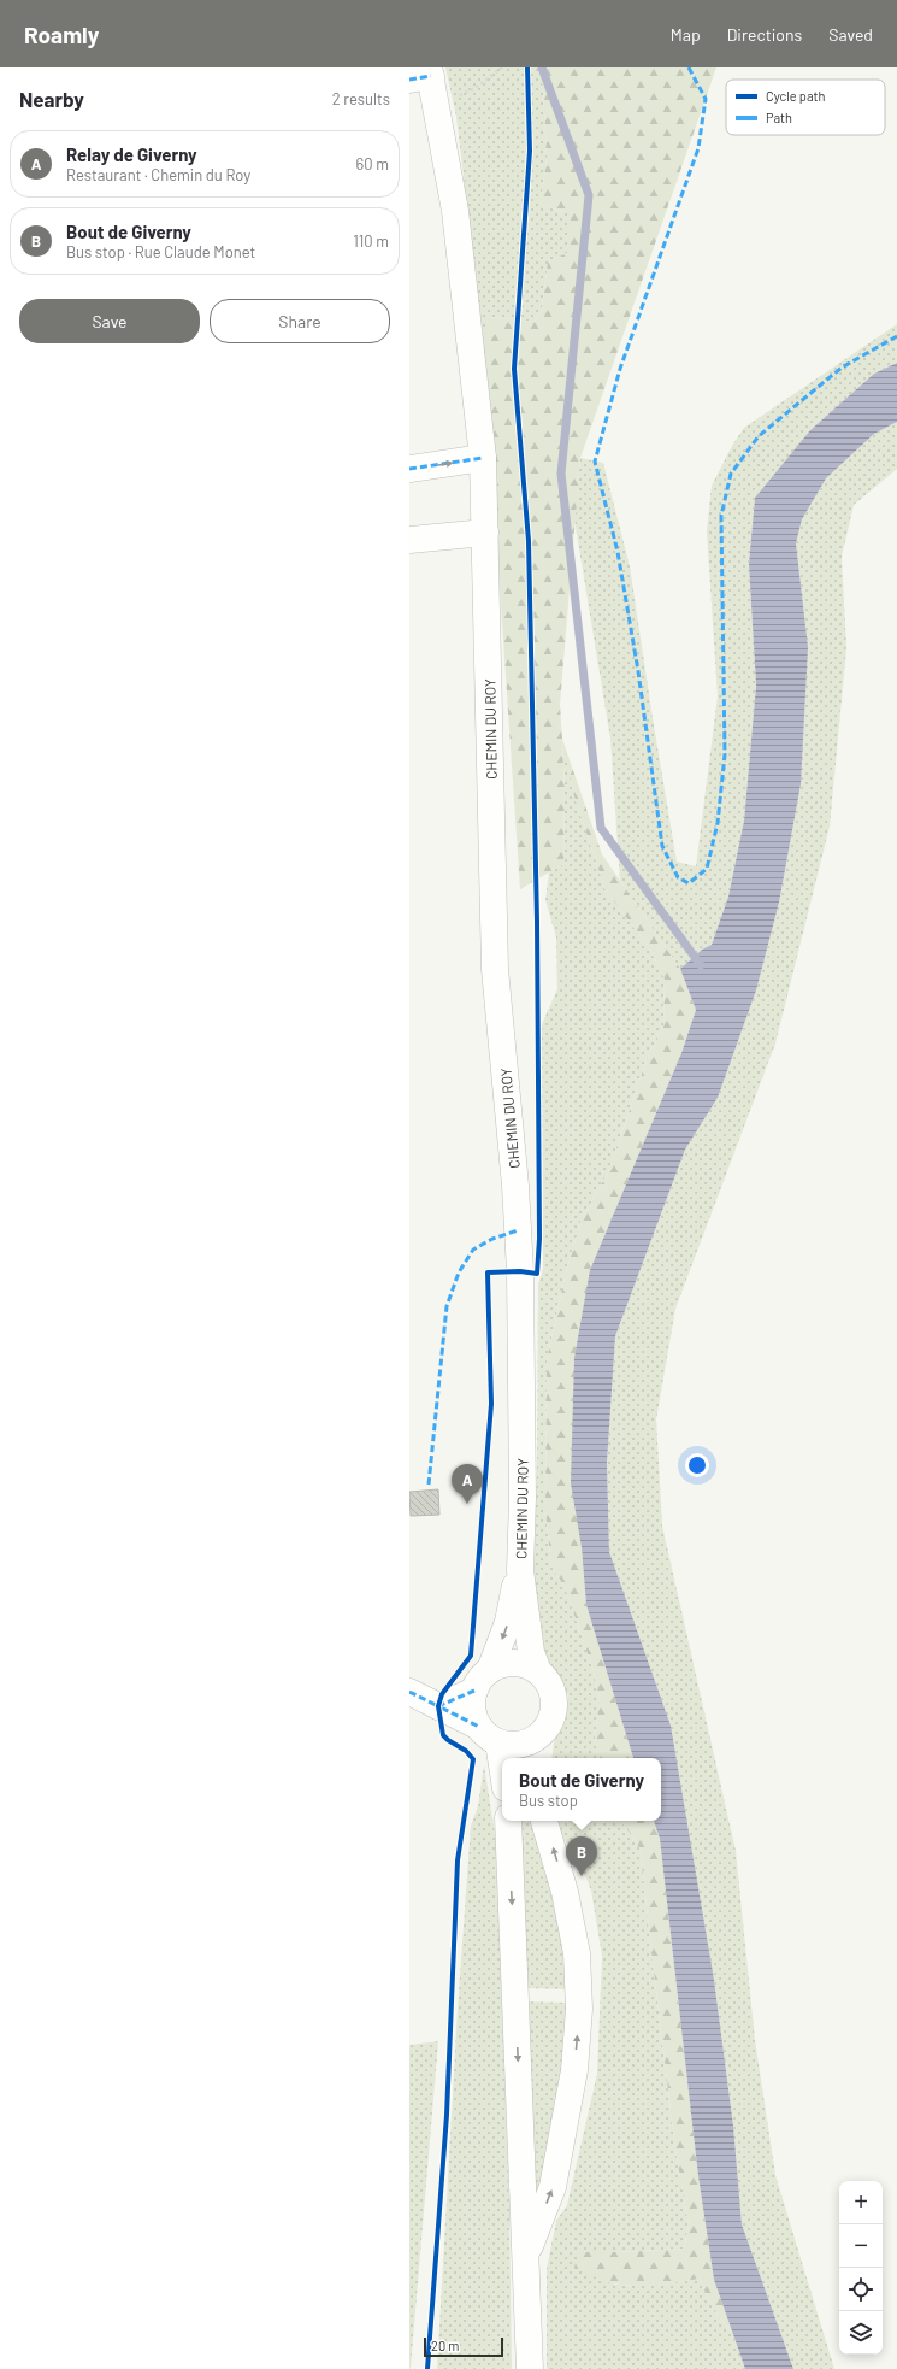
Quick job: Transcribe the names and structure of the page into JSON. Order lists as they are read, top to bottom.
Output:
{
  "streets": {
    "main road": ["CHEMIN DU ROY"]
  },
  "legend": ["Cycle path", "Path"],
  "scale_bar": "20 m",
  "page": {
    "header": "Roamly",
    "nav": ["Map", "Directions", "Saved"],
    "heading": ["Nearby", "2 results"],
    "list": [
      {
        "mark": "A",
        "name": "Relay de Giverny",
        "note": "Restaurant · Chemin du Roy",
        "value": "60 m"
      },
      {
        "mark": "B",
        "name": "Bout de Giverny",
        "note": "Bus stop · Rue Claude Monet",
        "value": "110 m"
      }
    ],
    "buttons": ["Save", "Share"],
    "pins": ["A", "B"],
    "popup": ["Bout de Giverny", "Bus stop"],
    "map_buttons": ["+", "−"],
    "scale": "20 m"
  }
}
